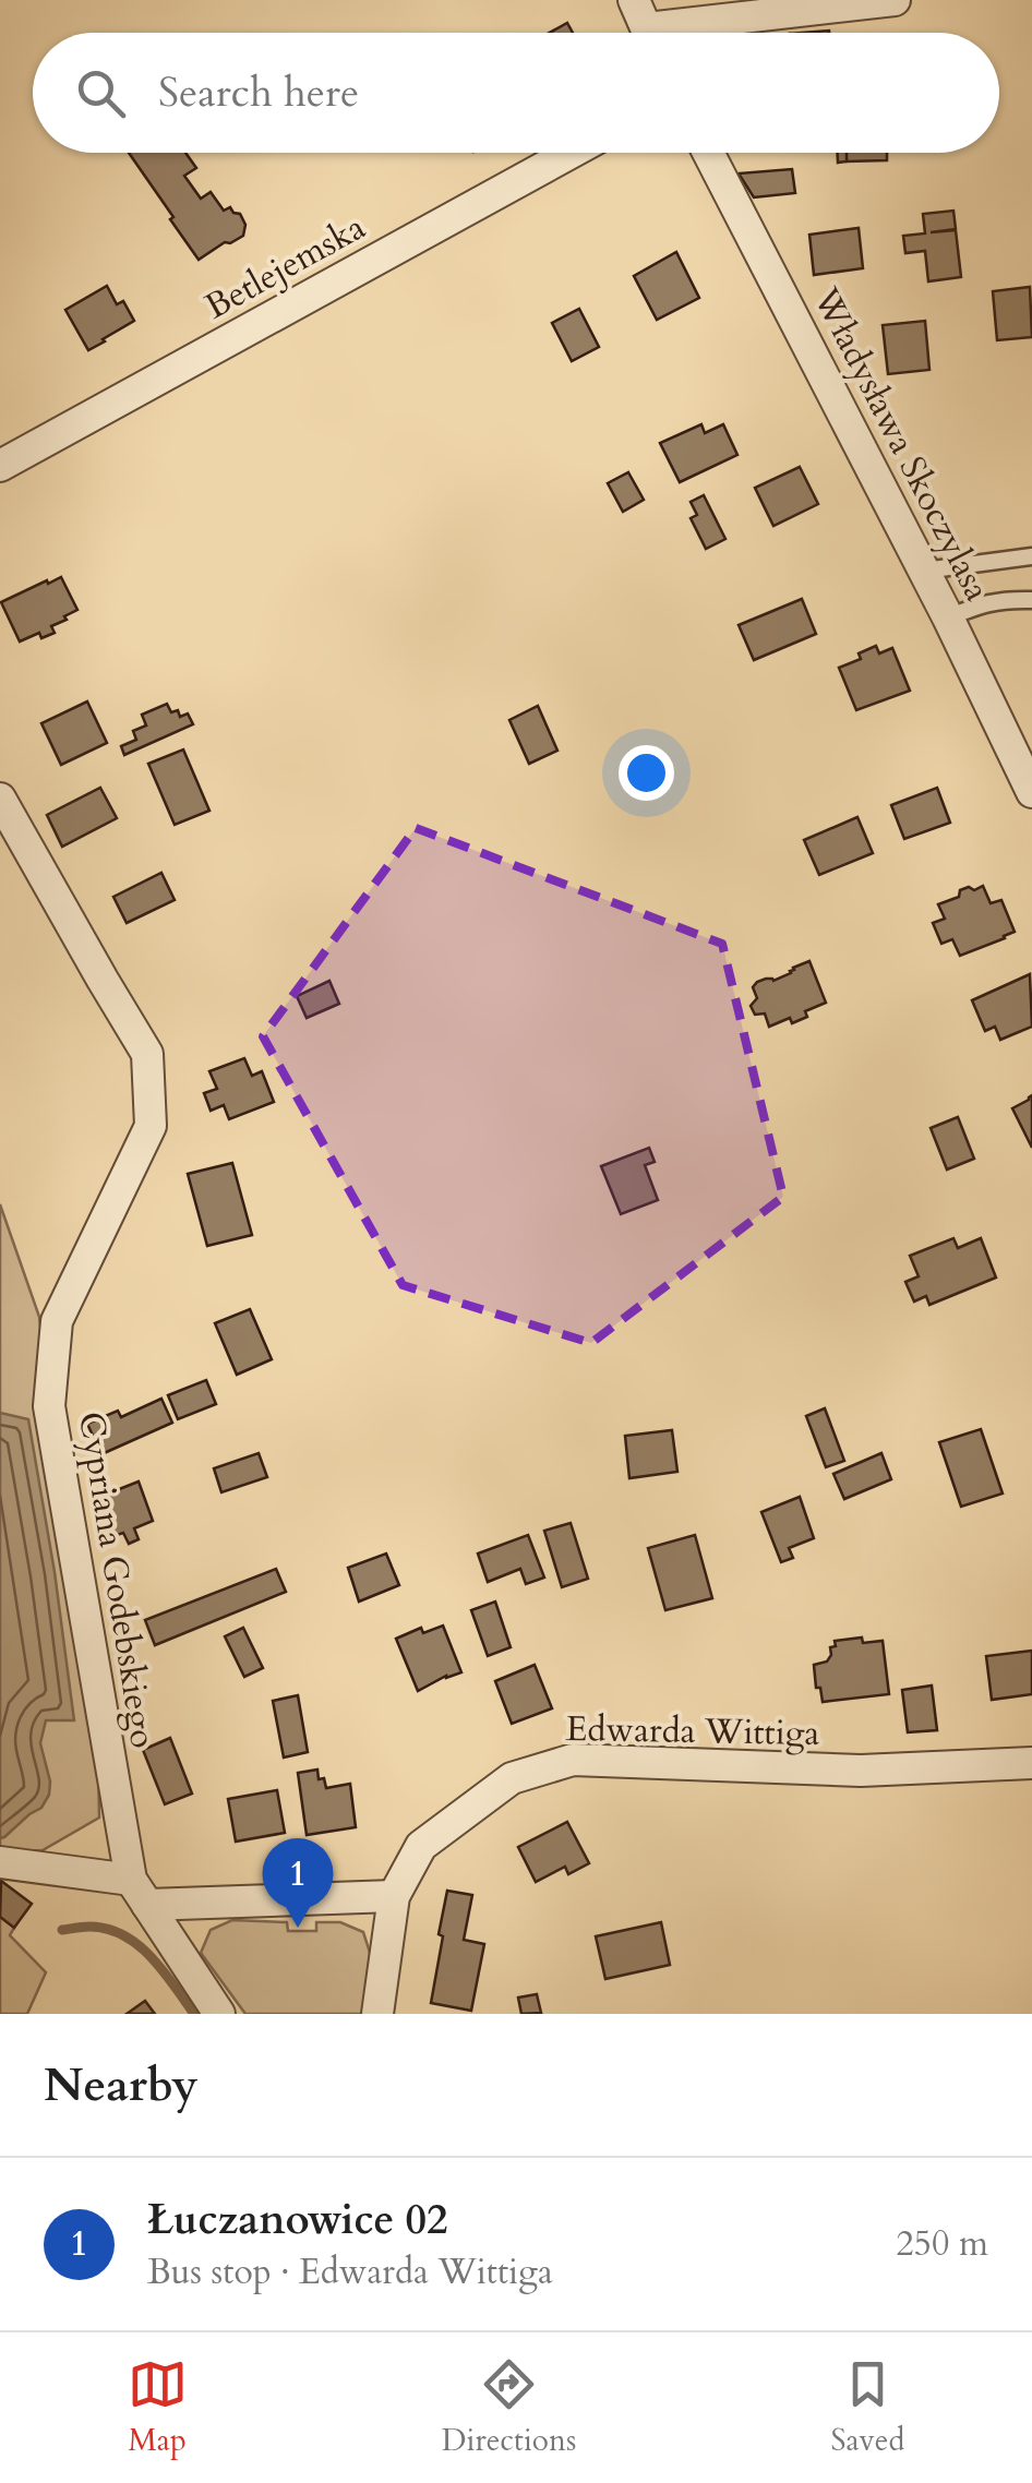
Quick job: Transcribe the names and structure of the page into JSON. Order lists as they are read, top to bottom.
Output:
{
  "streets": {
    "street": [
      "Betlejemska",
      "Władysława Skoczylasa",
      "Cypriana Godebskiego",
      "Edwarda Wittiga"
    ]
  },
  "page": {
    "search": "Search here",
    "pins": "1",
    "heading": "Nearby",
    "list": [
      {
        "mark": "1",
        "name": "Łuczanowice 02",
        "note": "Bus stop · Edwarda Wittiga",
        "value": "250 m"
      }
    ],
    "nav": ["Map", "Directions", "Saved"]
  }
}
